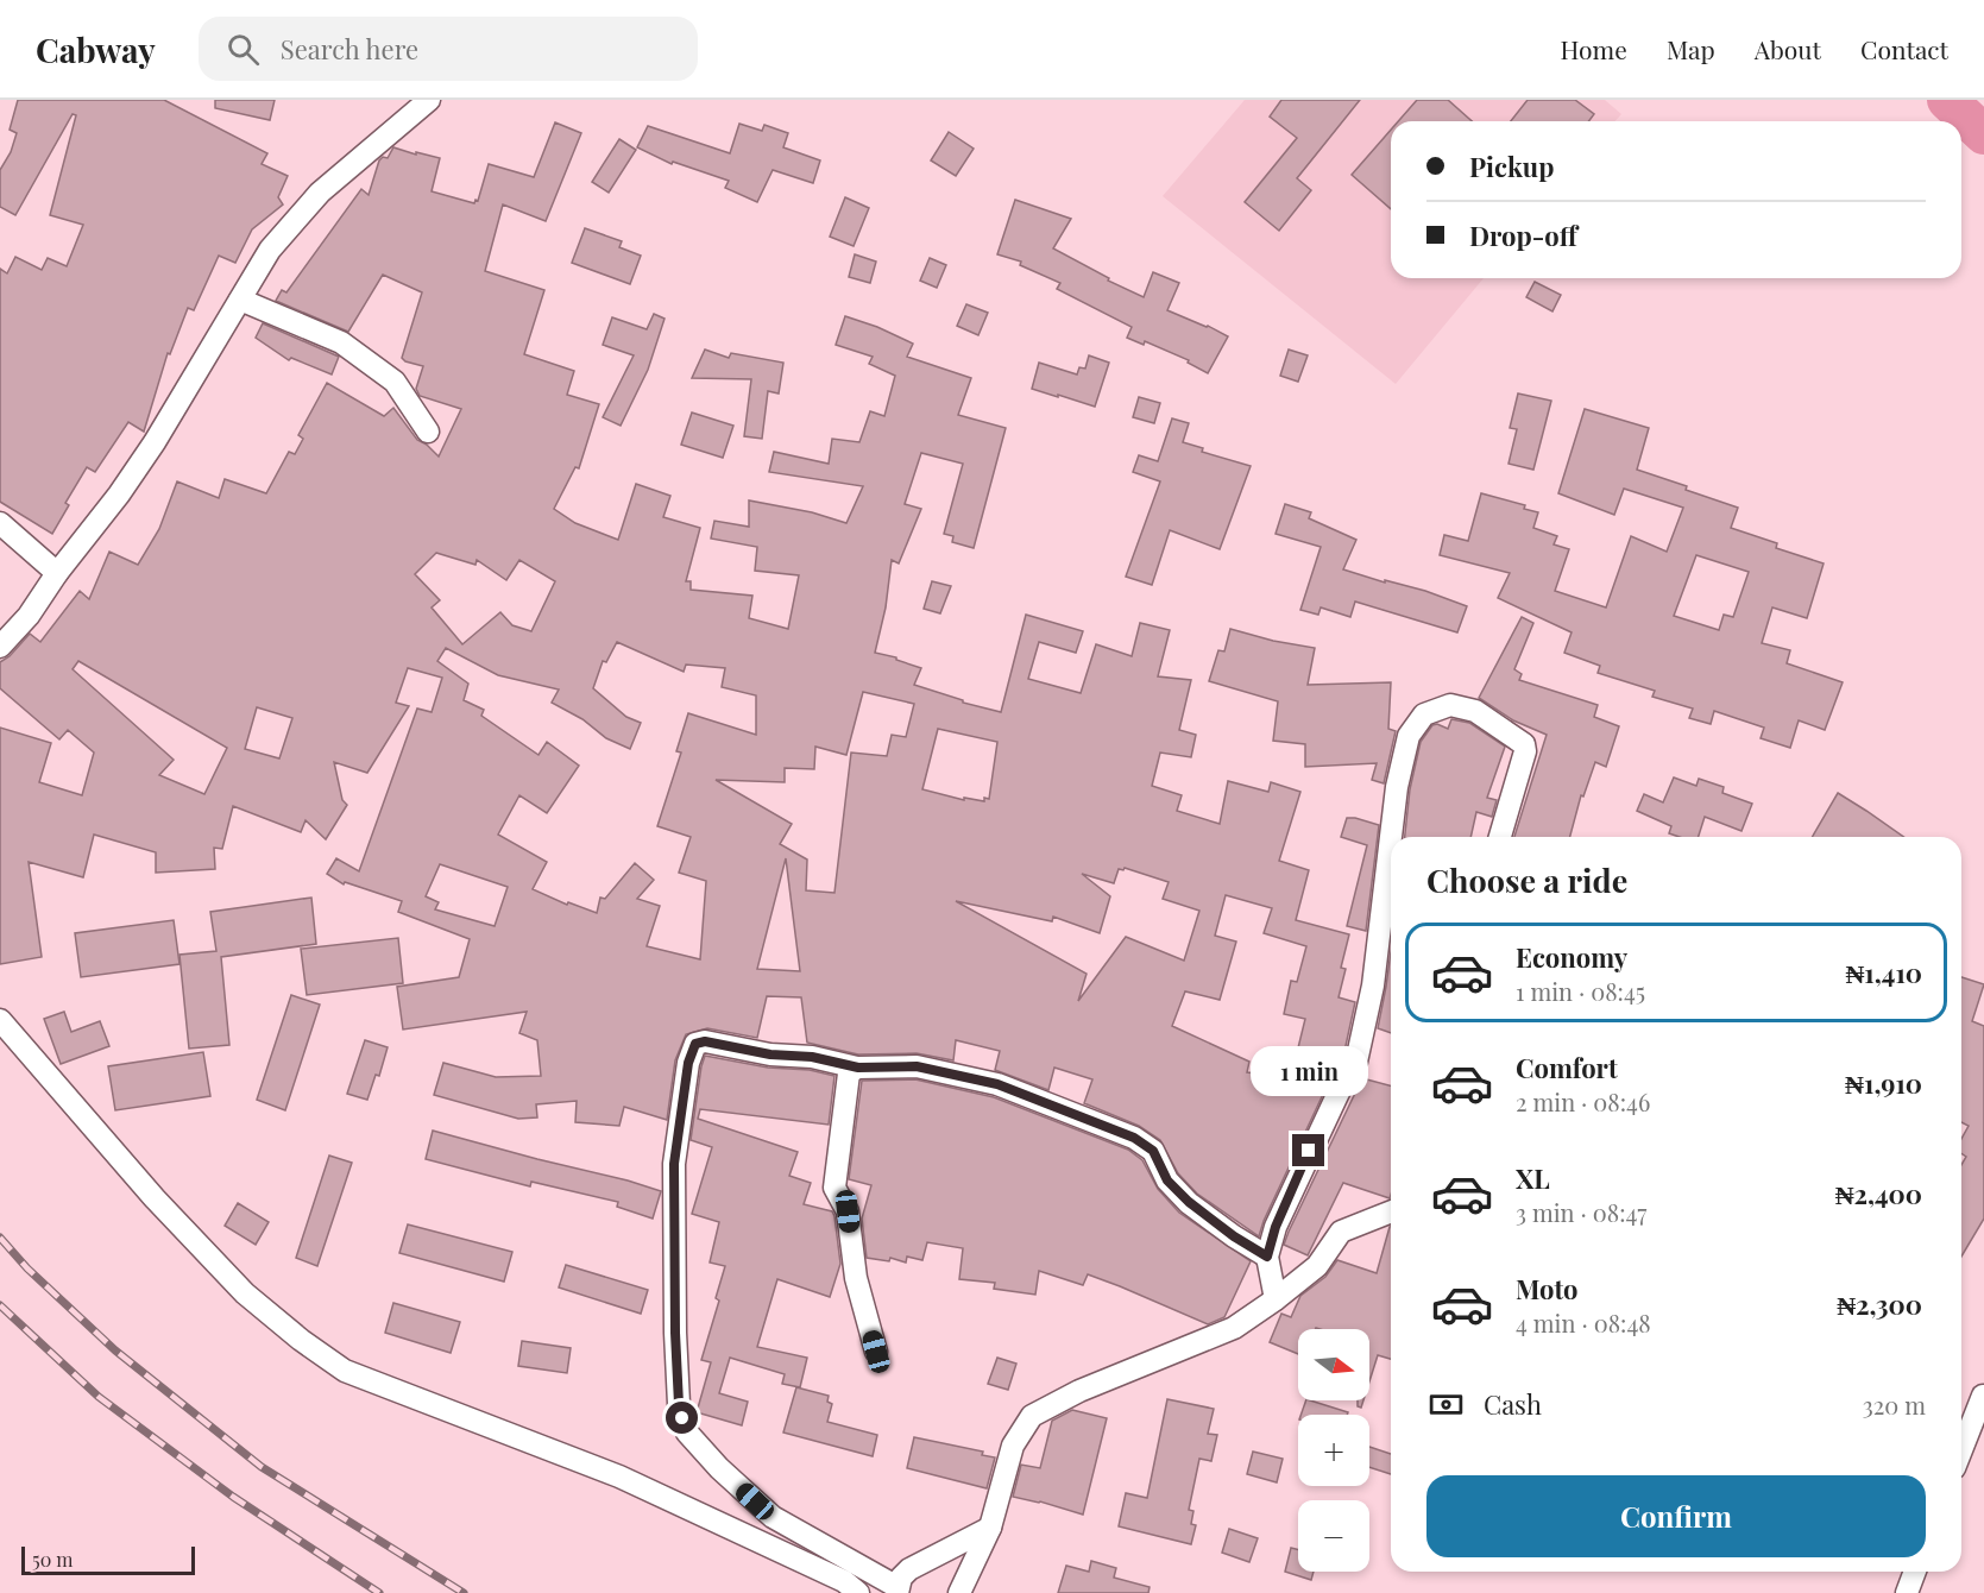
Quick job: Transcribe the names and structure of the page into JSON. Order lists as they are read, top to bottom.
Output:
{
  "scale_bar": "50 m",
  "north": "right",
  "page": {
    "header": "Cabway",
    "search": "Search here",
    "nav": [
      "Home",
      "Map",
      "About",
      "Contact"
    ],
    "banner": ["Pickup", "Drop-off"],
    "heading": "Choose a ride",
    "list": [
      {
        "name": "Economy",
        "note": "1 min · 08:45",
        "value": "₦1,410"
      },
      {
        "name": "Comfort",
        "note": "2 min · 08:46",
        "value": "₦1,910"
      },
      {
        "name": "XL",
        "note": "3 min · 08:47",
        "value": "₦2,400"
      },
      {
        "name": "Moto",
        "note": "4 min · 08:48",
        "value": "₦2,300"
      }
    ],
    "bubble": "1 min",
    "map_buttons": ["+", "−"],
    "pay": ["Cash", "320 m"],
    "buttons": "Confirm",
    "scale": "50 m"
  }
}
